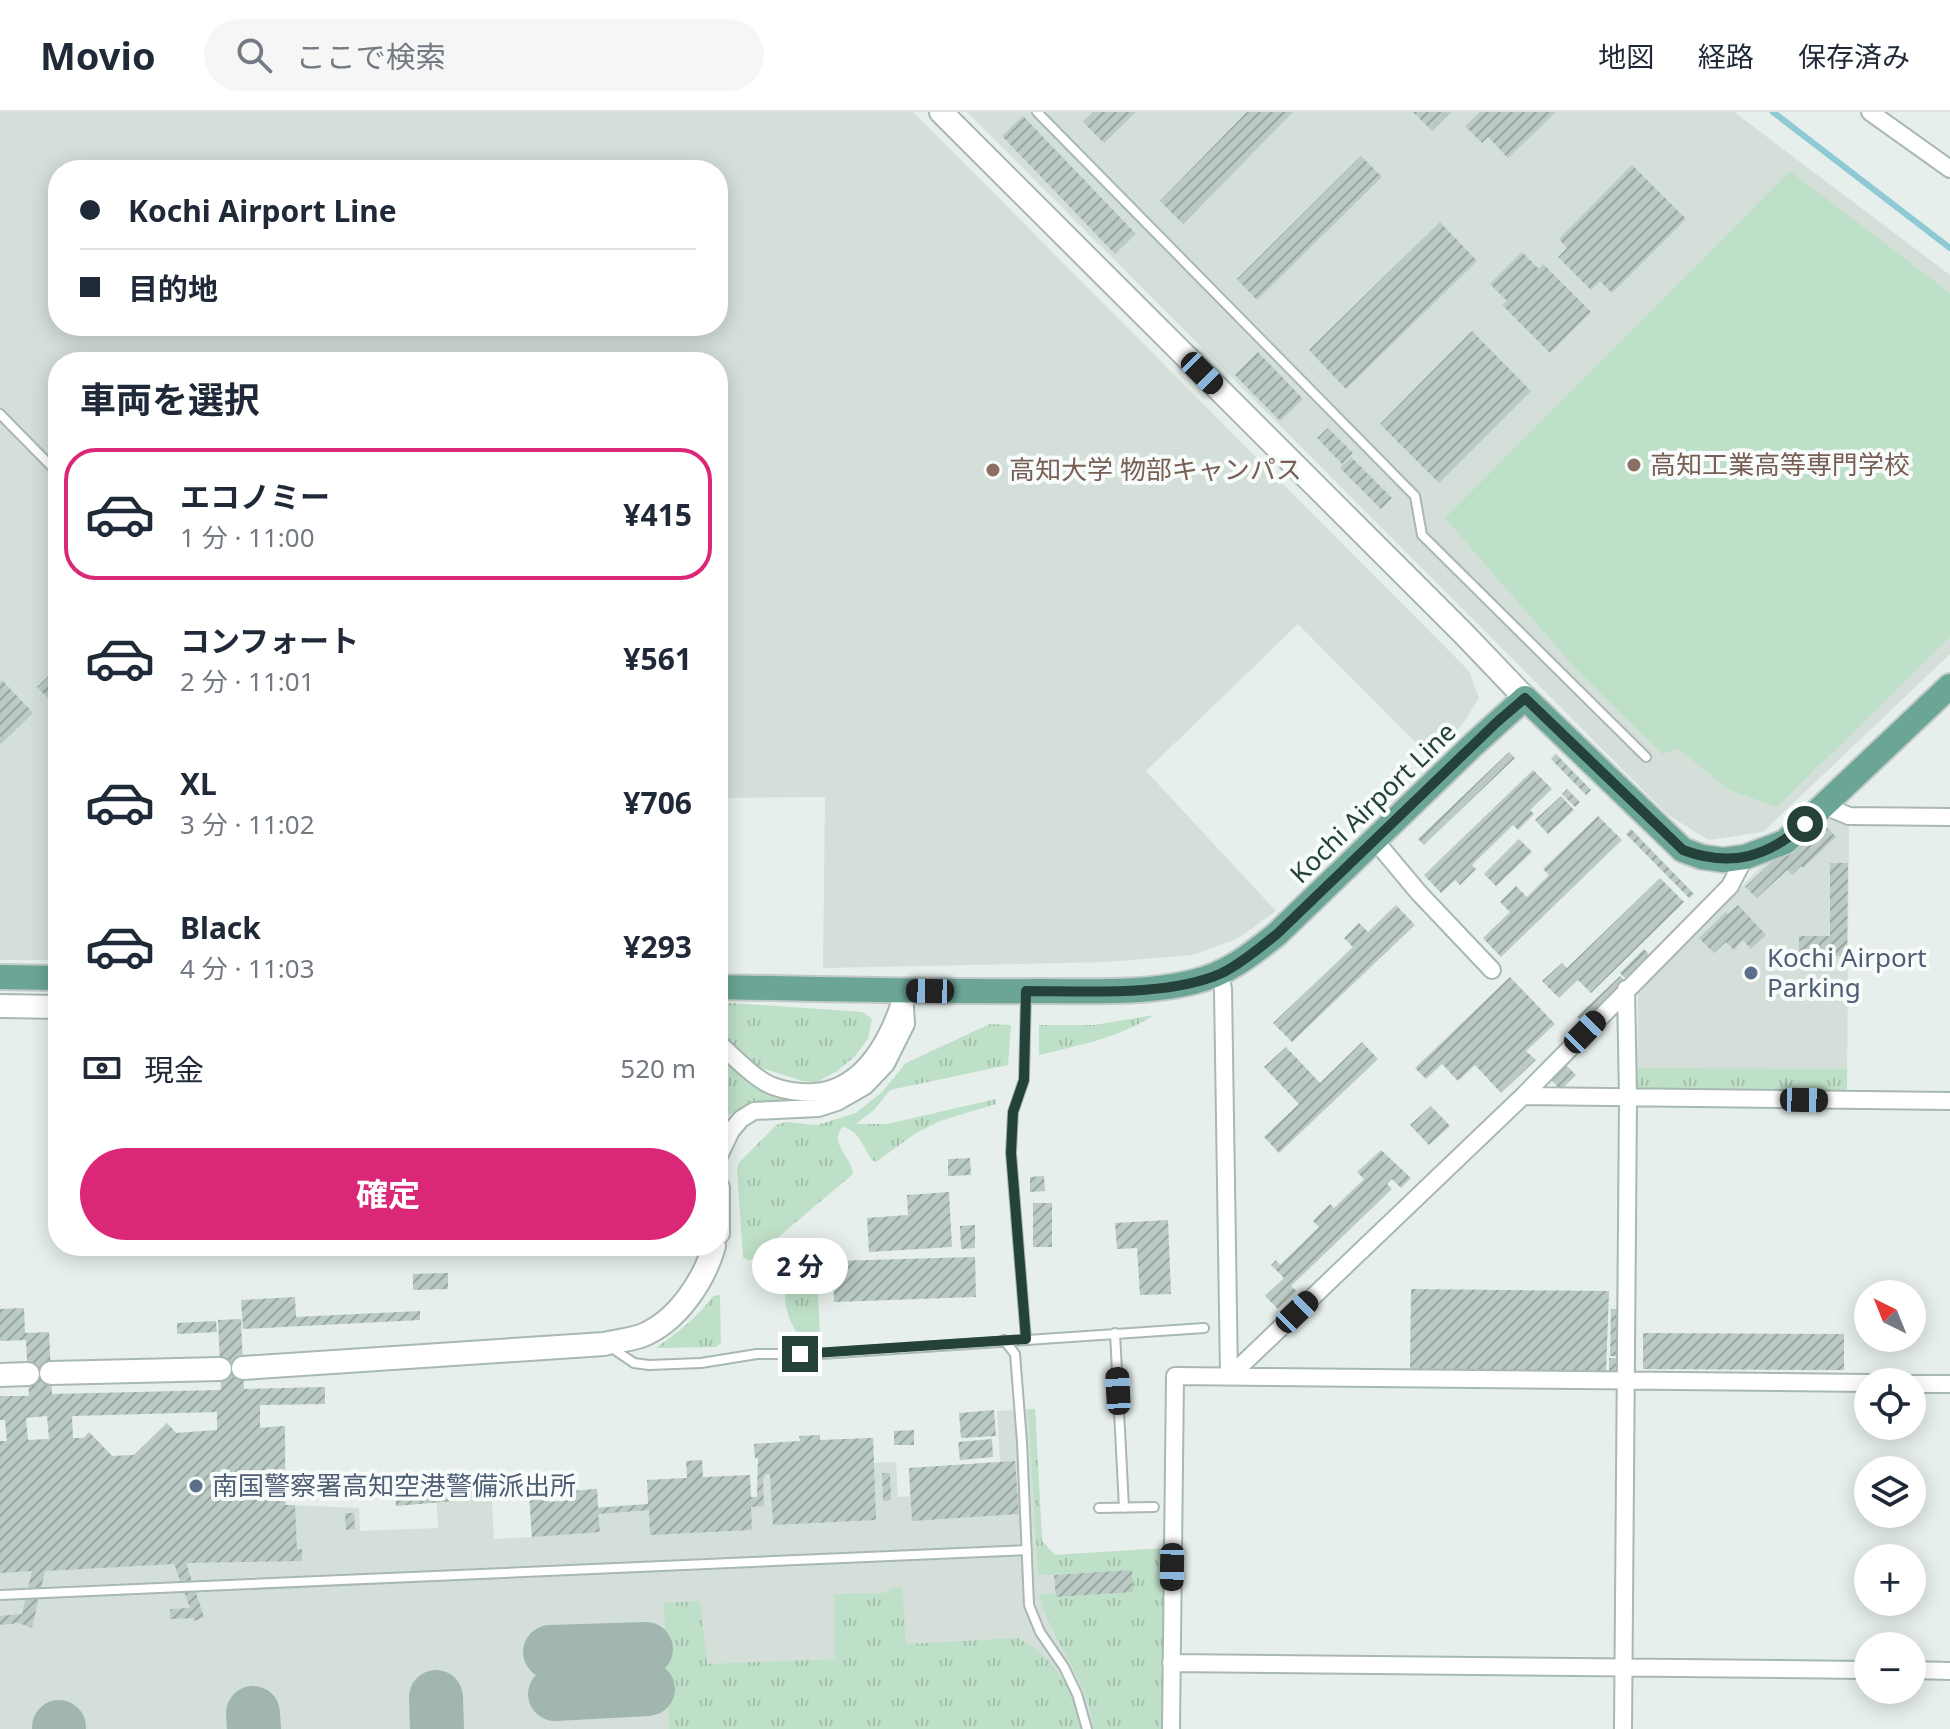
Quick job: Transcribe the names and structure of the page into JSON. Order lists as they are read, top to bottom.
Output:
{
  "streets": {
    "main road": ["Kochi Airport Line"]
  },
  "places": [
    "高知工業高等専門学校",
    "高知大学 物部キャンパス",
    "Kochi Airport Parking",
    "南国警察署高知空港警備派出所"
  ],
  "north": "top left",
  "page": {
    "header": "Movio",
    "search": "ここで検索",
    "nav": ["地図", "経路", "保存済み"],
    "banner": ["Kochi Airport Line", "目的地"],
    "heading": "車両を選択",
    "list": [
      {
        "name": "エコノミー",
        "note": "1 分 · 11:00",
        "value": "¥415"
      },
      {
        "name": "コンフォート",
        "note": "2 分 · 11:01",
        "value": "¥561"
      },
      {
        "name": "XL",
        "note": "3 分 · 11:02",
        "value": "¥706"
      },
      {
        "name": "Black",
        "note": "4 分 · 11:03",
        "value": "¥293"
      }
    ],
    "pay": ["現金", "520 m"],
    "buttons": "確定",
    "bubble": "2 分",
    "map_buttons": ["+", "−"]
  }
}
